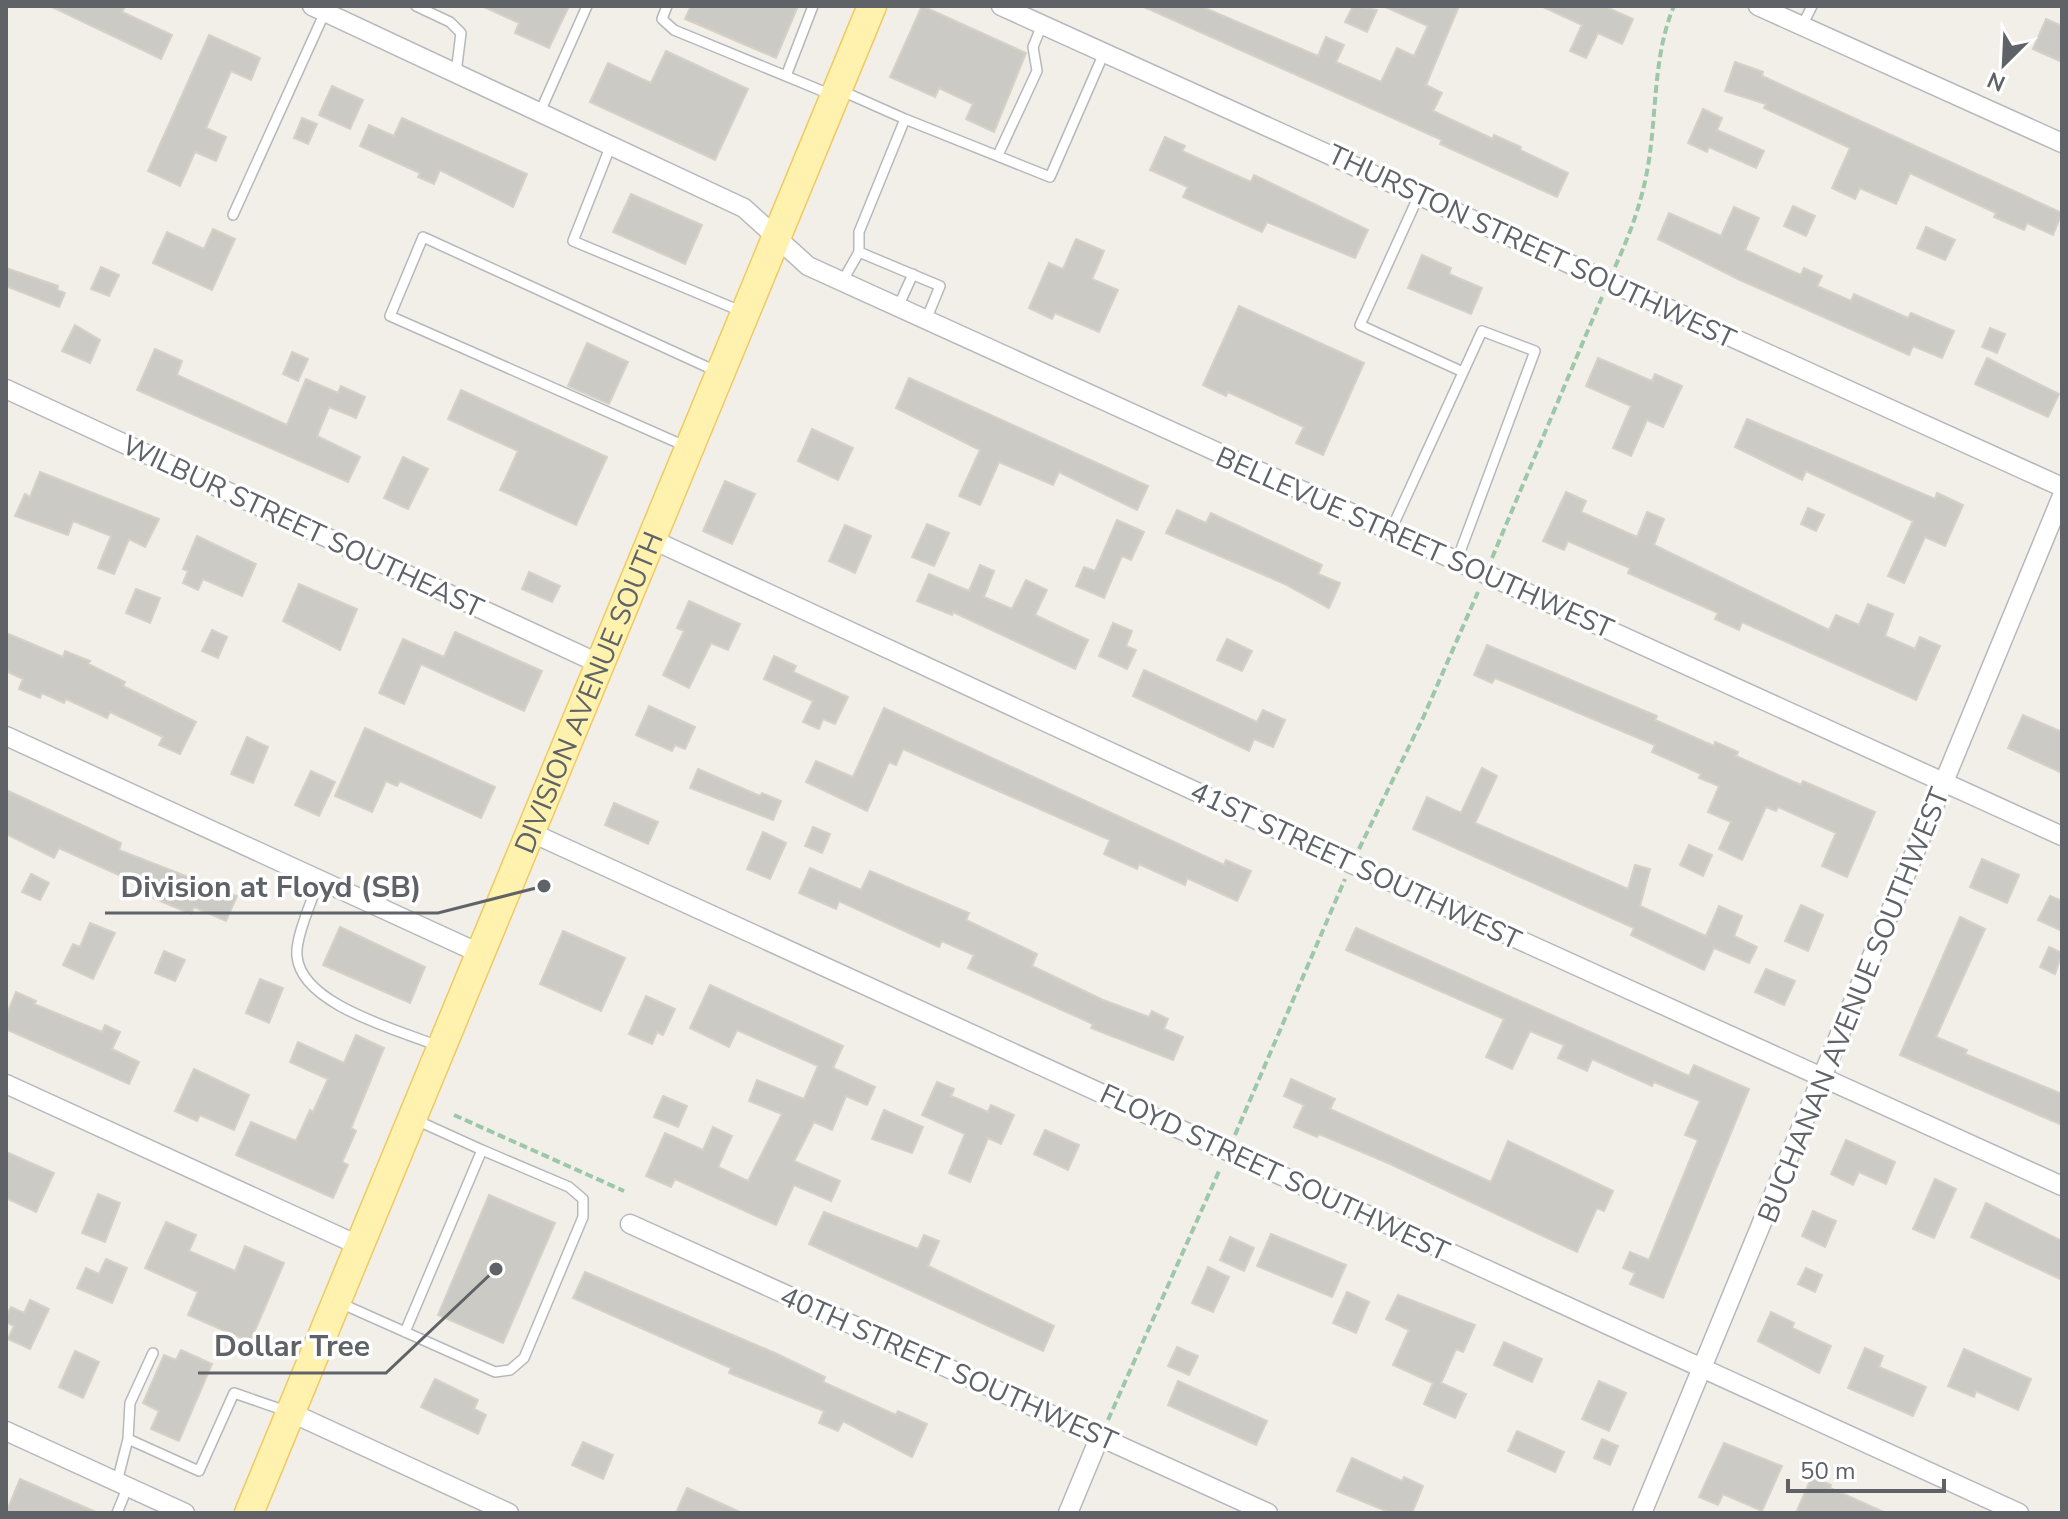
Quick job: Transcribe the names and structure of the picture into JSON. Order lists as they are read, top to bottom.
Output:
{
  "streets": {
    "main road": ["DIVISION AVENUE SOUTH"],
    "street": [
      "THURSTON STREET SOUTHWEST",
      "WILBUR STREET SOUTHEAST",
      "BELLEVUE STREET SOUTHWEST",
      "41ST STREET SOUTHWEST",
      "BUCHANAN AVENUE SOUTHWEST",
      "FLOYD STREET SOUTHWEST",
      "40TH STREET SOUTHWEST"
    ]
  },
  "crossings": [
    ["WILBUR STREET SOUTHEAST", "DIVISION AVENUE SOUTH"],
    ["BELLEVUE STREET SOUTHWEST", "DIVISION AVENUE SOUTH"],
    ["BELLEVUE STREET SOUTHWEST", "BUCHANAN AVENUE SOUTHWEST"],
    ["DIVISION AVENUE SOUTH", "41ST STREET SOUTHWEST"],
    ["DIVISION AVENUE SOUTH", "FLOYD STREET SOUTHWEST"],
    ["41ST STREET SOUTHWEST", "BUCHANAN AVENUE SOUTHWEST"],
    ["BUCHANAN AVENUE SOUTHWEST", "FLOYD STREET SOUTHWEST"]
  ],
  "places": ["Division at Floyd (SB)", "Dollar Tree"],
  "scale_bar": "50 m",
  "north": "bottom left"
}
